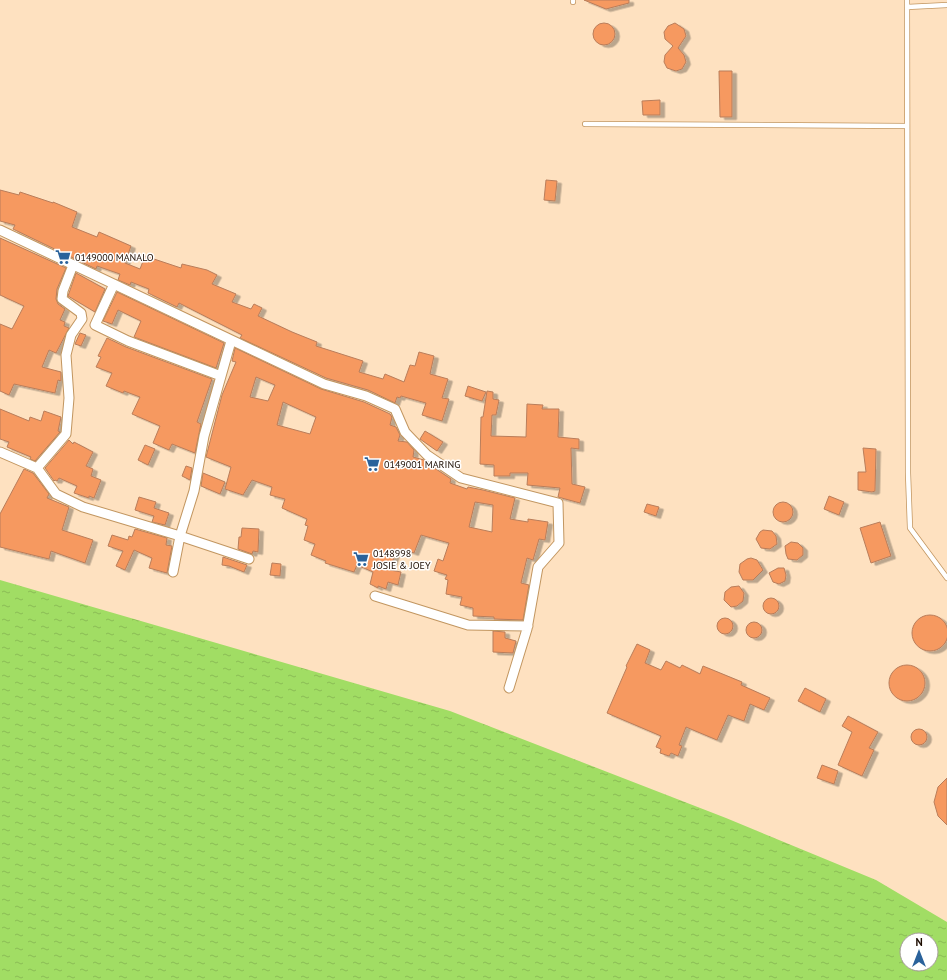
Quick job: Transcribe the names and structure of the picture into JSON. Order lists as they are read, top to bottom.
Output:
{
  "places": {
    "supermarket": ["0149000 MANALO", "0149001 MARING", "0148998 JOSIE & JOEY"]
  },
  "north": "top"
}
